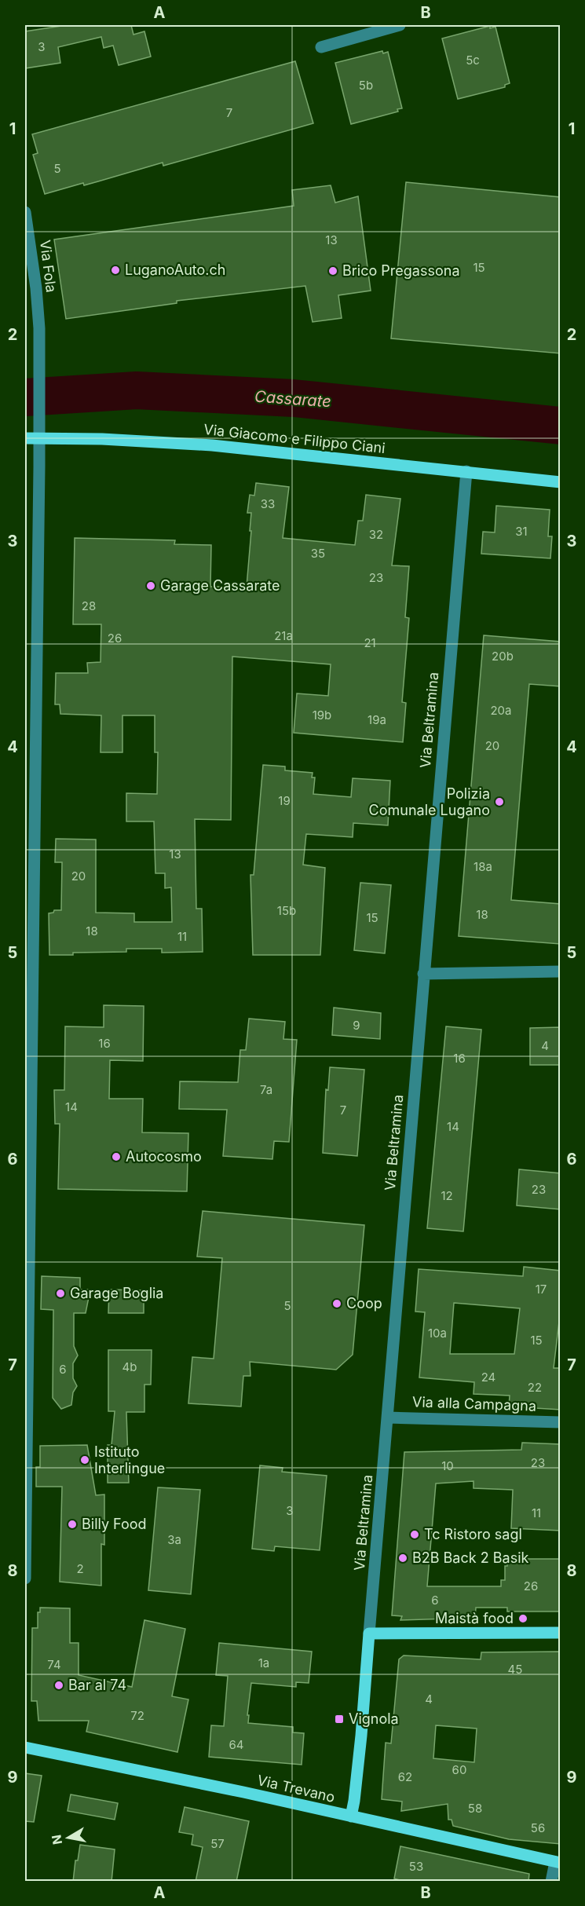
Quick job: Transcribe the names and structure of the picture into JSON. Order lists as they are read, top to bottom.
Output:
{
  "streets": {
    "main road": ["Via Giacomo e Filippo Ciani", "Via Beltramina", "Via Trevano"],
    "street": ["Via Fola", "Via alla Campagna"]
  },
  "crossings": [
    ["Via Fola", "Via Giacomo e Filippo Ciani"],
    ["Via Giacomo e Filippo Ciani", "Via Beltramina"],
    ["Via Beltramina", "Via alla Campagna"],
    ["Via Beltramina", "Via Trevano"]
  ],
  "water": ["Cassarate"],
  "places": {
    "other": [
      "LuganoAuto.ch",
      "Brico Pregassona",
      "Garage Cassarate",
      "Polizia Comunale Lugano",
      "Autocosmo",
      "Garage Boglia",
      "Coop",
      "Istituto Interlingue",
      "Billy Food",
      "Tc Ristoro sagl",
      "B2B Back 2 Basik",
      "Maistà food",
      "Bar al 74"
    ],
    "transit": ["Vignola"]
  },
  "house_numbers": [
    "3",
    "5c",
    "5b",
    "7",
    "5",
    "13",
    "15",
    "33",
    "31",
    "32",
    "35",
    "23",
    "28",
    "21a",
    "26",
    "21",
    "20b",
    "20a",
    "19b",
    "19a",
    "20",
    "19",
    "13",
    "18a",
    "20",
    "15b",
    "18",
    "15",
    "18",
    "11",
    "9",
    "16",
    "4",
    "16",
    "7a",
    "14",
    "7",
    "14",
    "23",
    "12",
    "17",
    "5",
    "10a",
    "15",
    "4b",
    "6",
    "24",
    "22",
    "23",
    "10",
    "3",
    "11",
    "3a",
    "2",
    "26",
    "6",
    "1a",
    "74",
    "45",
    "4",
    "72",
    "64",
    "60",
    "62",
    "58",
    "56",
    "57",
    "53"
  ],
  "north": "left",
  "grid": {
    "columns": ["A", "B"],
    "rows": [
      "1",
      "2",
      "3",
      "4",
      "5",
      "6",
      "7",
      "8",
      "9"
    ]
  }
}
